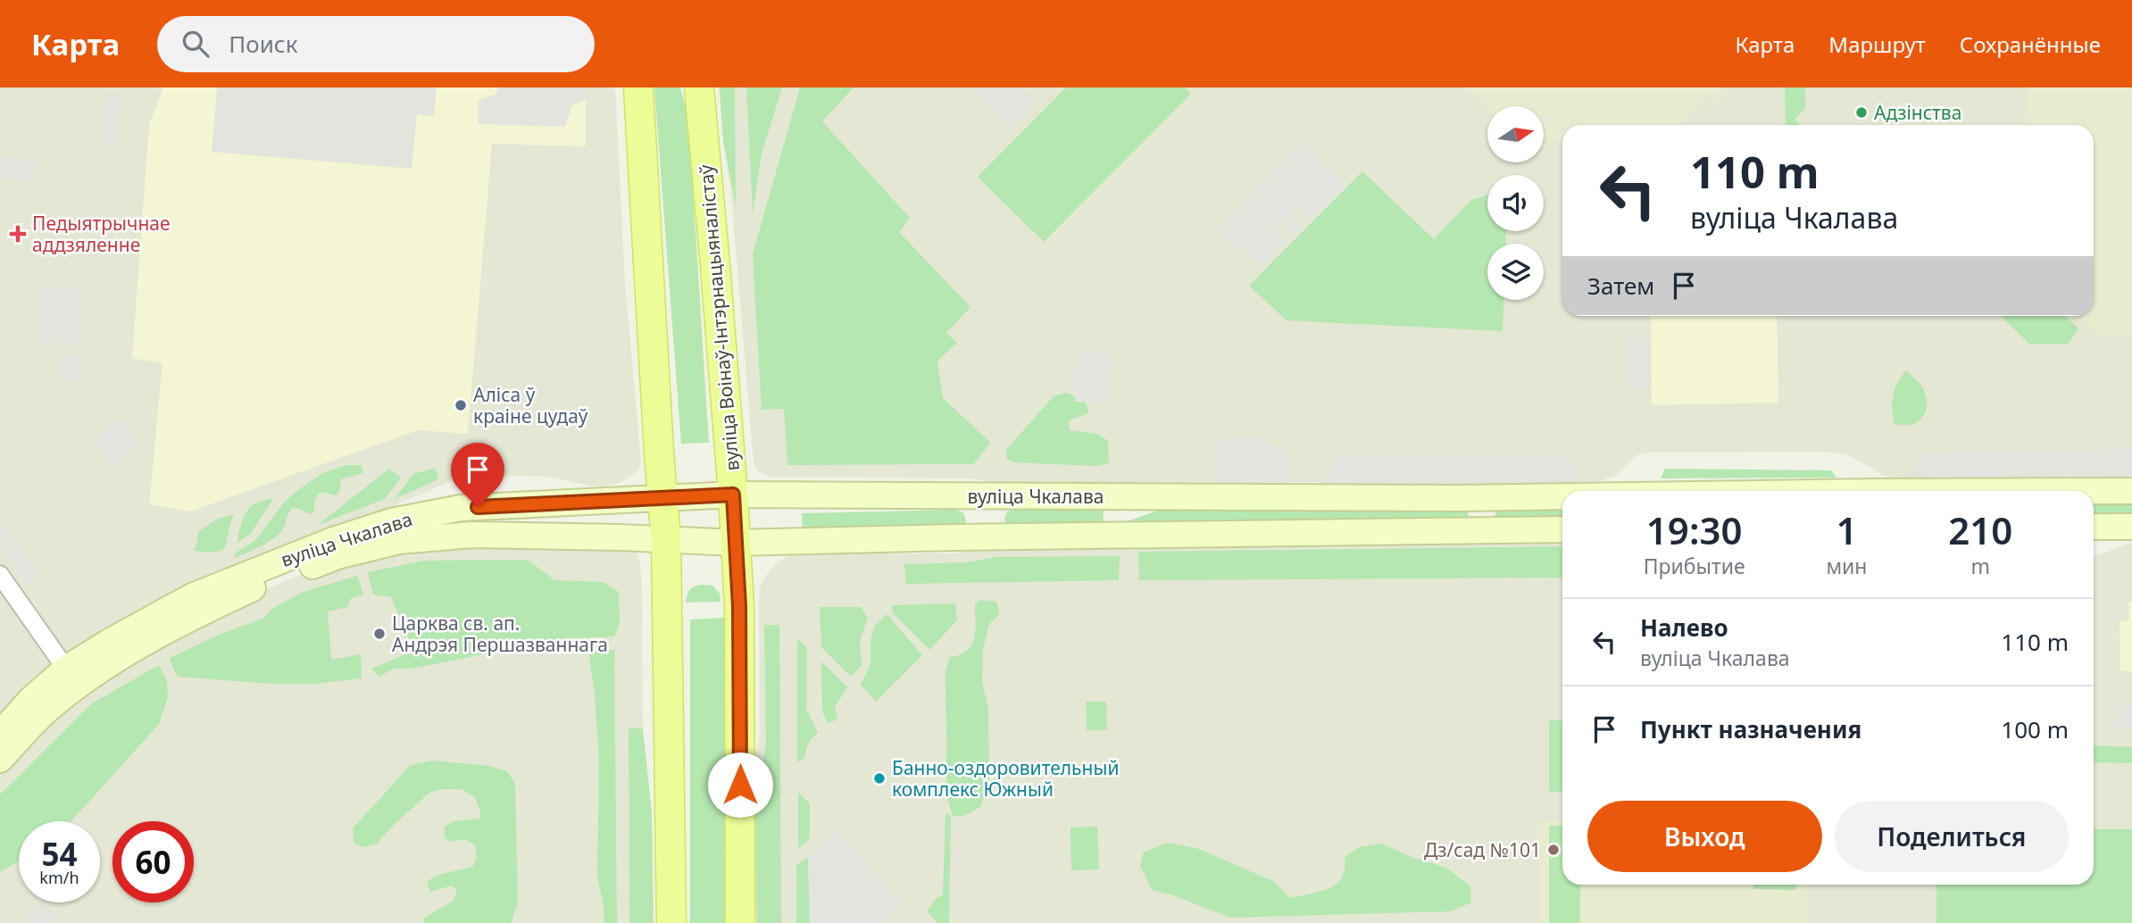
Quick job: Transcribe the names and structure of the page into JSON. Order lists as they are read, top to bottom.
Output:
{
  "streets": {
    "main road": ["вуліца Воінаў-Інтэрнацыяналістаў", "вуліца Чкалава"]
  },
  "crossings": [
    ["вуліца Воінаў-Інтэрнацыяналістаў", "вуліца Чкалава"]
  ],
  "places": {
    "other": [
      "Адзінства",
      "Аліса ў краіне цудаў",
      "Царква св. ап. Андрэя Першазваннага",
      "Банно-оздоровительный комплекс Южный",
      "Дз/сад №101"
    ],
    "health": ["Педыятрычнае аддзяленне"]
  },
  "north": "right",
  "page": {
    "header": "Карта",
    "search": "Поиск",
    "nav": ["Карта", "Маршрут", "Сохранённые"],
    "turn": ["110 m", "вуліца Чкалава"],
    "then": "Затем",
    "eta": [
      "19:30",
      "Прибытие",
      "1",
      "мин",
      "210",
      "m"
    ],
    "list": [
      {
        "name": "Налево",
        "note": "вуліца Чкалава",
        "value": "110 m"
      },
      {
        "name": "Пункт назначения",
        "value": "100 m"
      }
    ],
    "buttons": ["Выход", "Поделиться"],
    "speed": "54 km/h",
    "limit": "60"
  }
}
